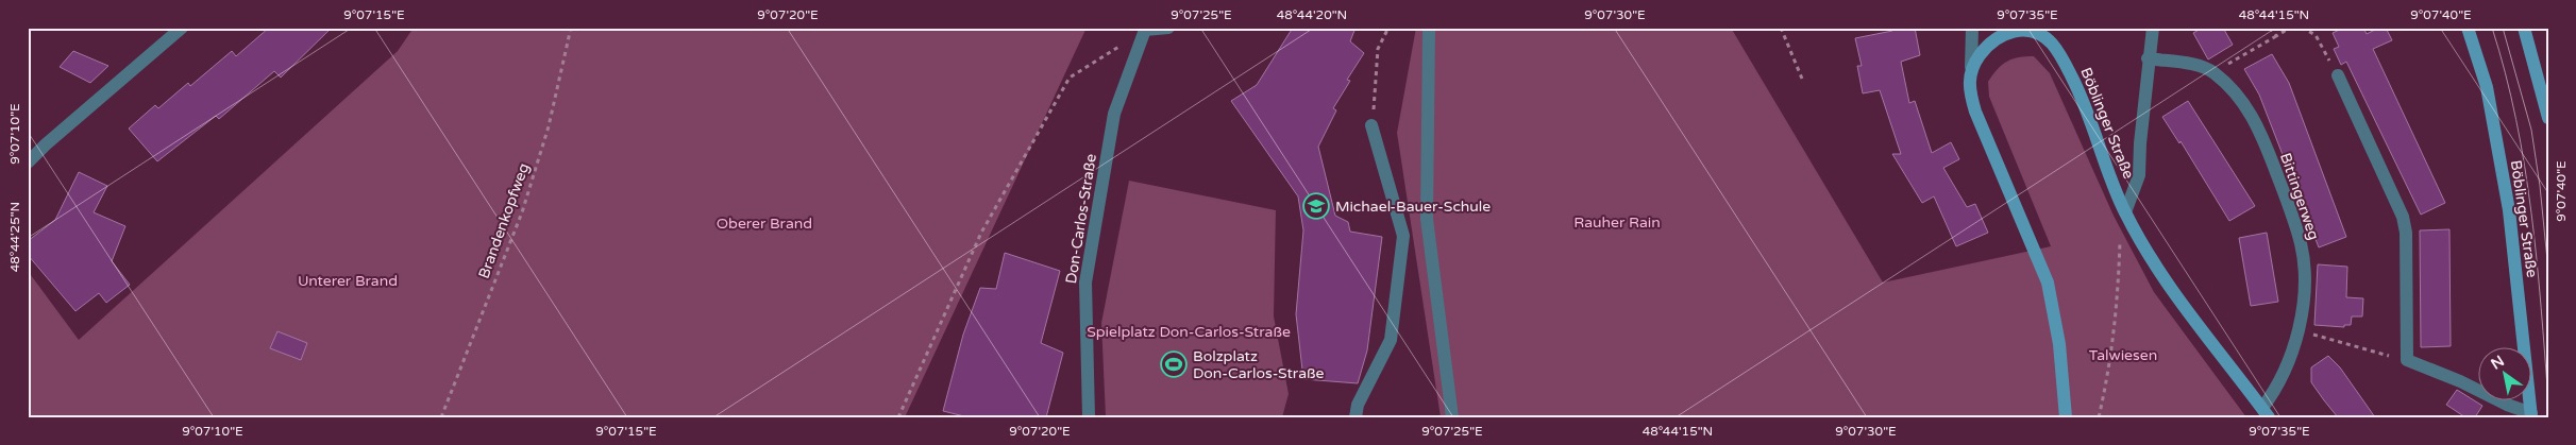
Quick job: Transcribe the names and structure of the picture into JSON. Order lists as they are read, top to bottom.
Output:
{
  "streets": {
    "main road": ["Böblinger Straße"],
    "street": ["Bittingerweg", "Don-Carlos-Straße"],
    "path": ["Brandenkopfweg"]
  },
  "crossings": [
    ["Böblinger Straße", "Bittingerweg"]
  ],
  "parks": [
    "Rauher Rain",
    "Oberer Brand",
    "Unterer Brand",
    "Spielplatz Don-Carlos-Straße",
    "Talwiesen"
  ],
  "places": {
    "school or university": ["Michael-Bauer-Schule"],
    "sports": ["Bolzplatz Don-Carlos-Straße"]
  },
  "north": "top left",
  "coordinates": [
    "9°07'15\"E",
    "9°07'20\"E",
    "9°07'25\"E",
    "48°44'20\"N",
    "9°07'30\"E",
    "9°07'35\"E",
    "48°44'15\"N",
    "9°07'40\"E",
    "9°07'10\"E",
    "48°44'25\"N"
  ]
}
